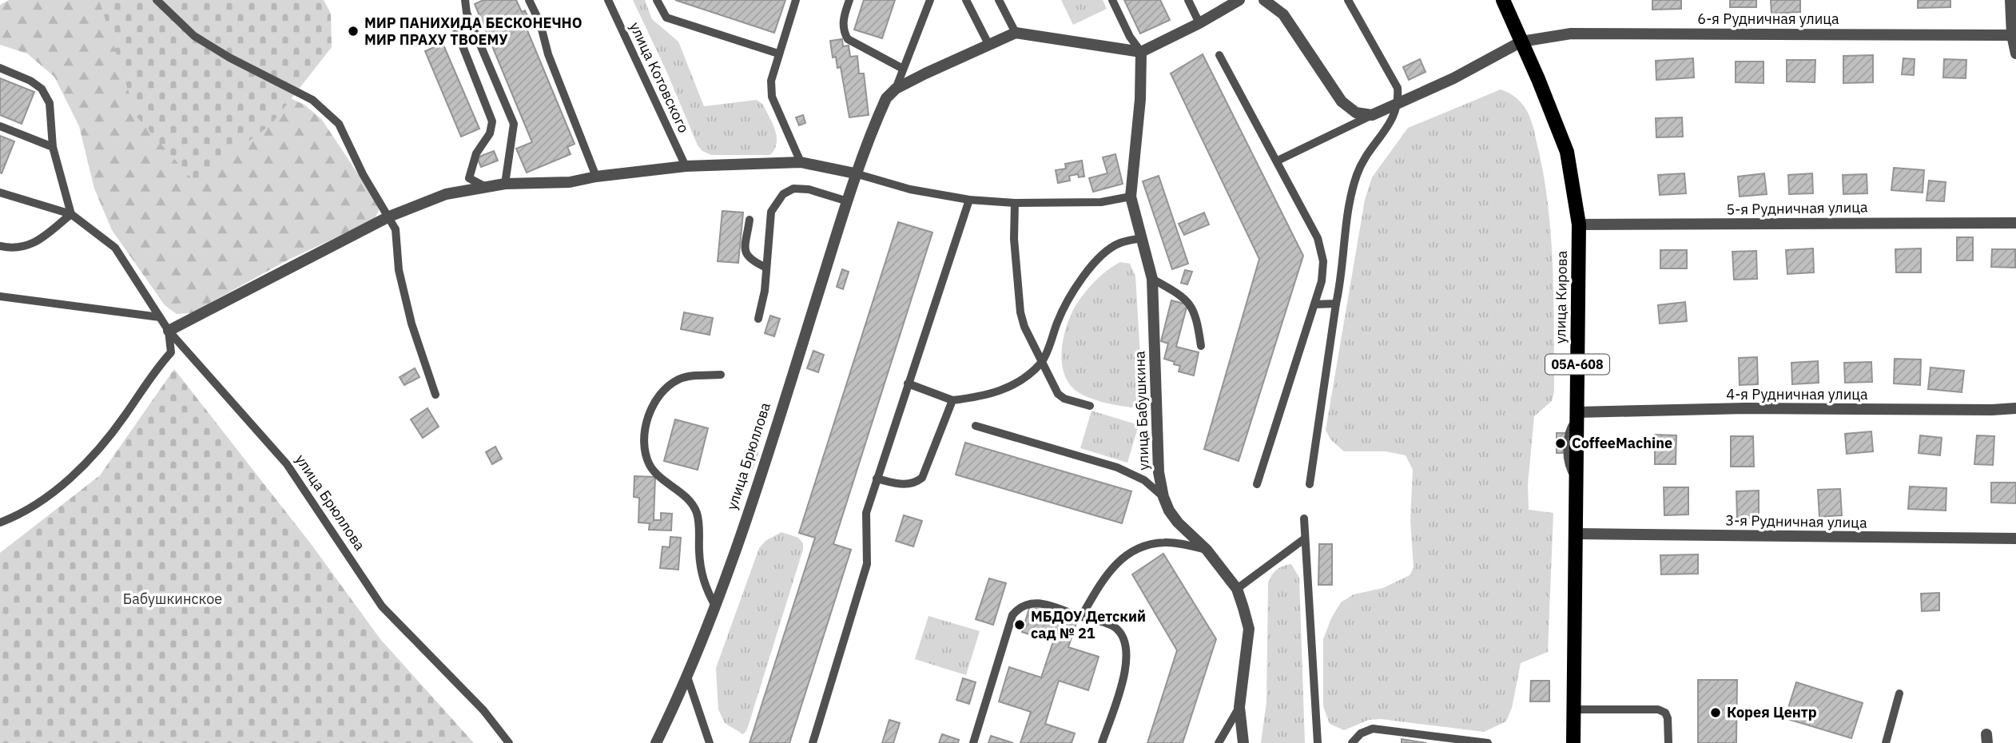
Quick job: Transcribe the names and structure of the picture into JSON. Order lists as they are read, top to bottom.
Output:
{
  "streets": {
    "main road": ["улица Кирова", "05А-608"],
    "street": [
      "6-я Рудничная улица",
      "5-я Рудничная улица",
      "4-я Рудничная улица",
      "улица Бабушкина",
      "улица Брюллова",
      "3-я Рудничная улица"
    ],
    "lane": ["улица Котовского"]
  },
  "crossings": [
    ["6-я Рудничная улица", "улица Кирова"],
    ["5-я Рудничная улица", "улица Кирова"],
    ["улица Кирова", "4-я Рудничная улица"],
    ["улица Кирова", "3-я Рудничная улица"]
  ],
  "parks": ["Бабушкинское"],
  "places": [
    "МИР ПАНИХИДА БЕСКОНЕЧНО МИР ПРАХУ ТВОЕМУ",
    "CoffeeMachine",
    "МБДОУ Детский сад № 21",
    "Корея Центр"
  ]
}
